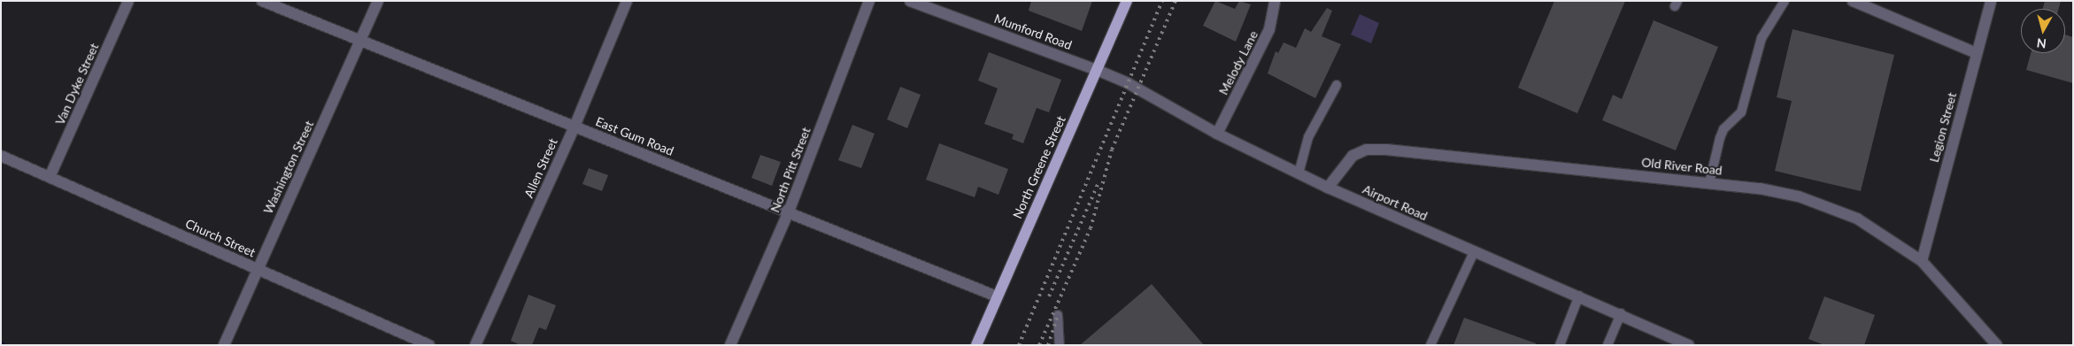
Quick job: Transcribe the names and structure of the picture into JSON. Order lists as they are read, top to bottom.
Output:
{
  "streets": {
    "main road": ["North Greene Street"],
    "street": [
      "Mumford Road",
      "Melody Lane",
      "Van Dyke Street",
      "Legion Street",
      "East Gum Road",
      "Old River Road",
      "Washington Street",
      "Allen Street",
      "North Pitt Street",
      "Airport Road",
      "Church Street"
    ]
  },
  "crossings": [
    ["Mumford Road", "North Greene Street"],
    ["Mumford Road", "Airport Road"],
    ["Melody Lane", "Airport Road"],
    ["Van Dyke Street", "Church Street"],
    ["Legion Street", "Old River Road"],
    ["East Gum Road", "Washington Street"],
    ["East Gum Road", "North Greene Street"],
    ["East Gum Road", "Allen Street"],
    ["East Gum Road", "North Pitt Street"],
    ["Old River Road", "Airport Road"],
    ["Washington Street", "Church Street"],
    ["North Greene Street", "Airport Road"]
  ],
  "north": "bottom"
}
